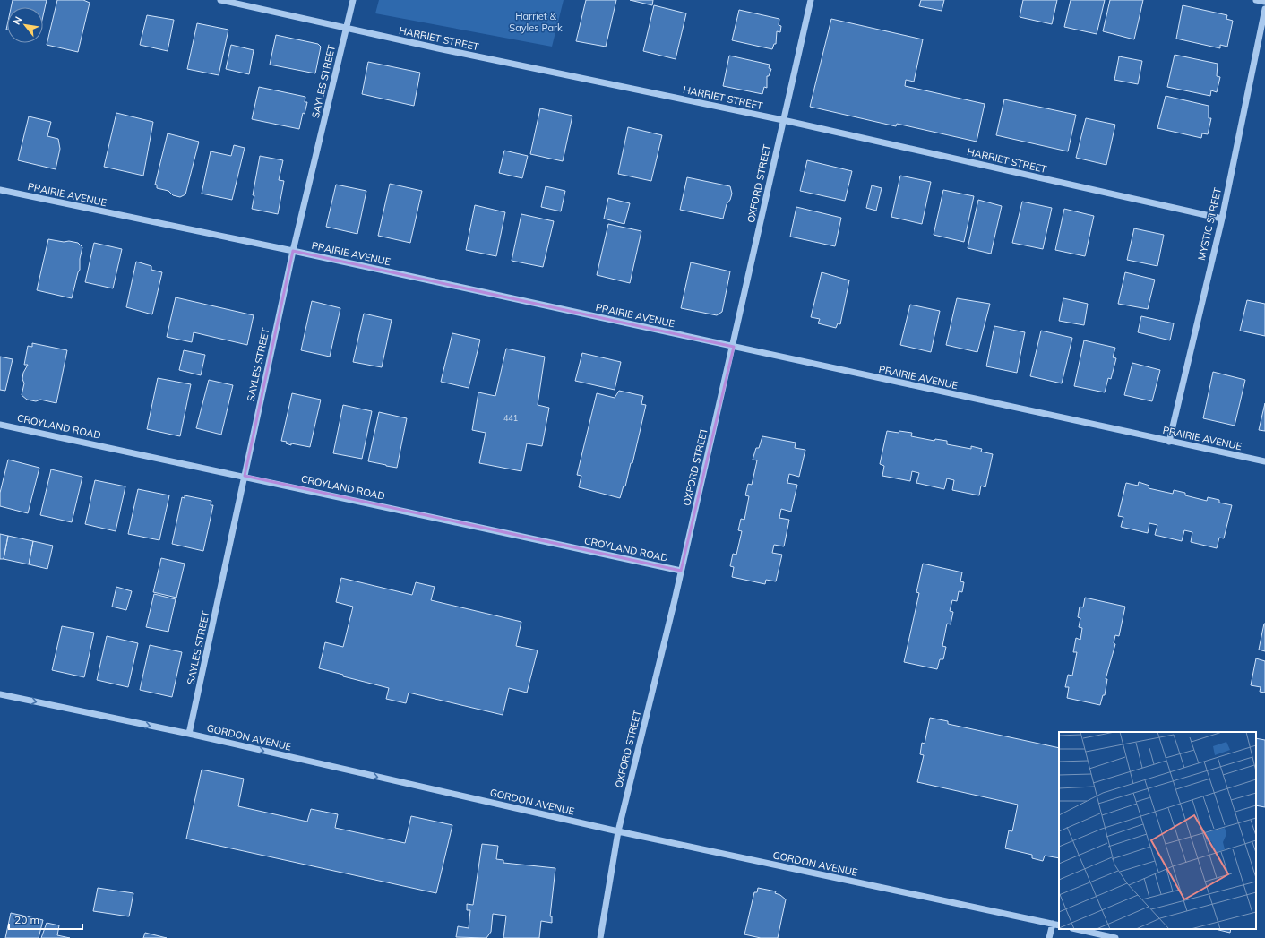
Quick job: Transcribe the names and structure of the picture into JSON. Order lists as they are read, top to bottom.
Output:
{
  "streets": {
    "street": [
      "HARRIET STREET",
      "SAYLES STREET",
      "OXFORD STREET",
      "PRAIRIE AVENUE",
      "MYSTIC STREET",
      "CROYLAND ROAD",
      "GORDON AVENUE"
    ]
  },
  "crossings": [
    ["HARRIET STREET", "SAYLES STREET"],
    ["HARRIET STREET", "OXFORD STREET"],
    ["HARRIET STREET", "MYSTIC STREET"],
    ["SAYLES STREET", "PRAIRIE AVENUE"],
    ["SAYLES STREET", "CROYLAND ROAD"],
    ["SAYLES STREET", "GORDON AVENUE"],
    ["OXFORD STREET", "PRAIRIE AVENUE"],
    ["OXFORD STREET", "CROYLAND ROAD"],
    ["OXFORD STREET", "GORDON AVENUE"],
    ["PRAIRIE AVENUE", "MYSTIC STREET"]
  ],
  "one_way": ["GORDON AVENUE"],
  "parks": ["Harriet & Sayles Park"],
  "house_numbers": ["441"],
  "scale_bar": "20 m",
  "north": "top left"
}
